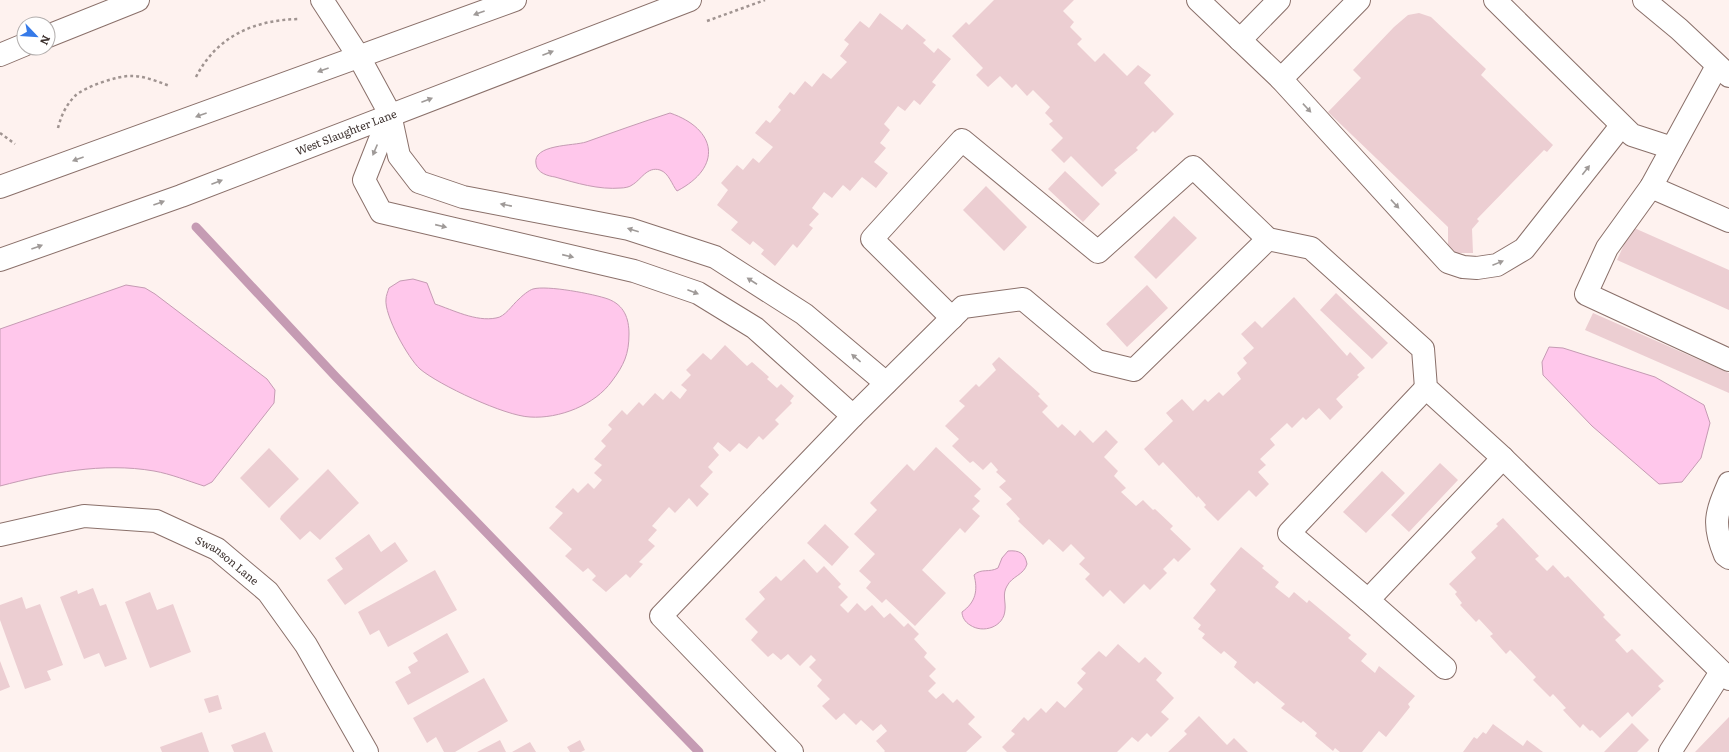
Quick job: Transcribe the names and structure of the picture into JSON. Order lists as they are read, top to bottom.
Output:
{
  "streets": {
    "street": ["West Slaughter Lane", "Swanson Lane"]
  },
  "north": "bottom right"
}
